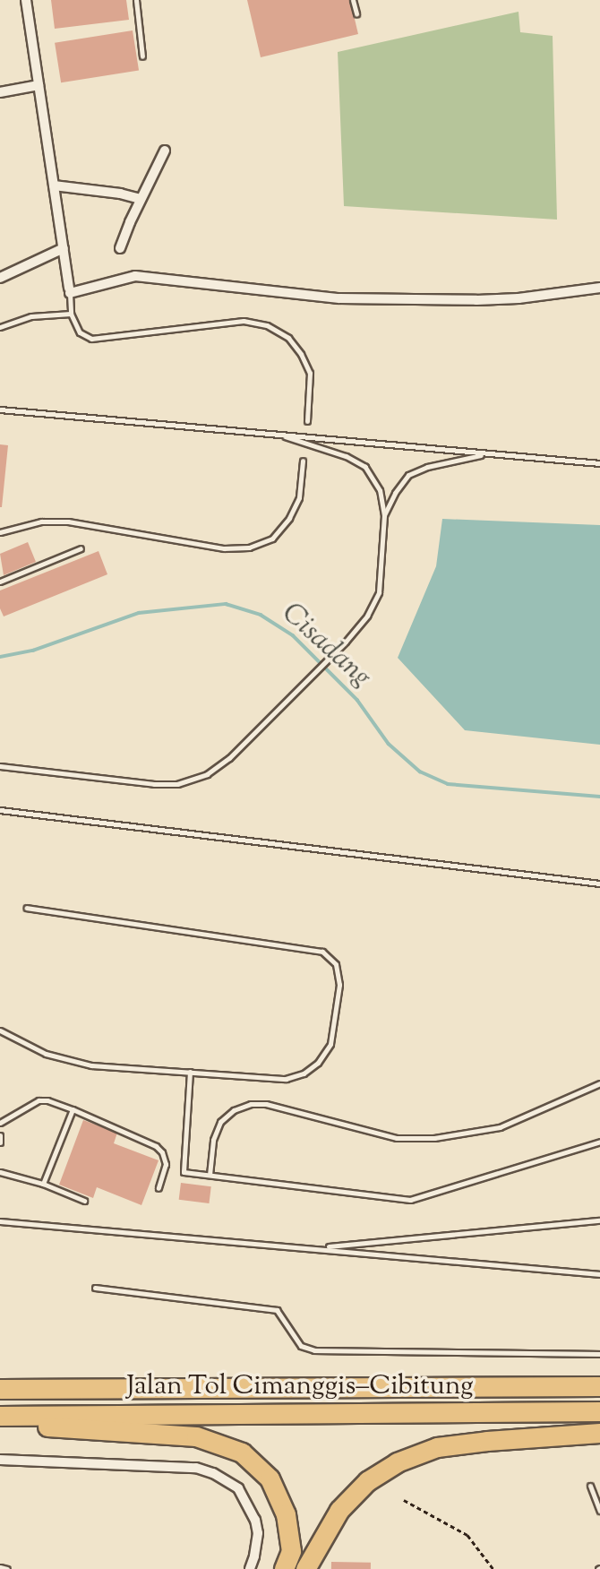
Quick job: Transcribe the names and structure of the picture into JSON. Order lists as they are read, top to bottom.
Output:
{
  "streets": {
    "highway": ["Jalan Tol Cimanggis–Cibitung"]
  },
  "water": ["Cisadang"]
}
